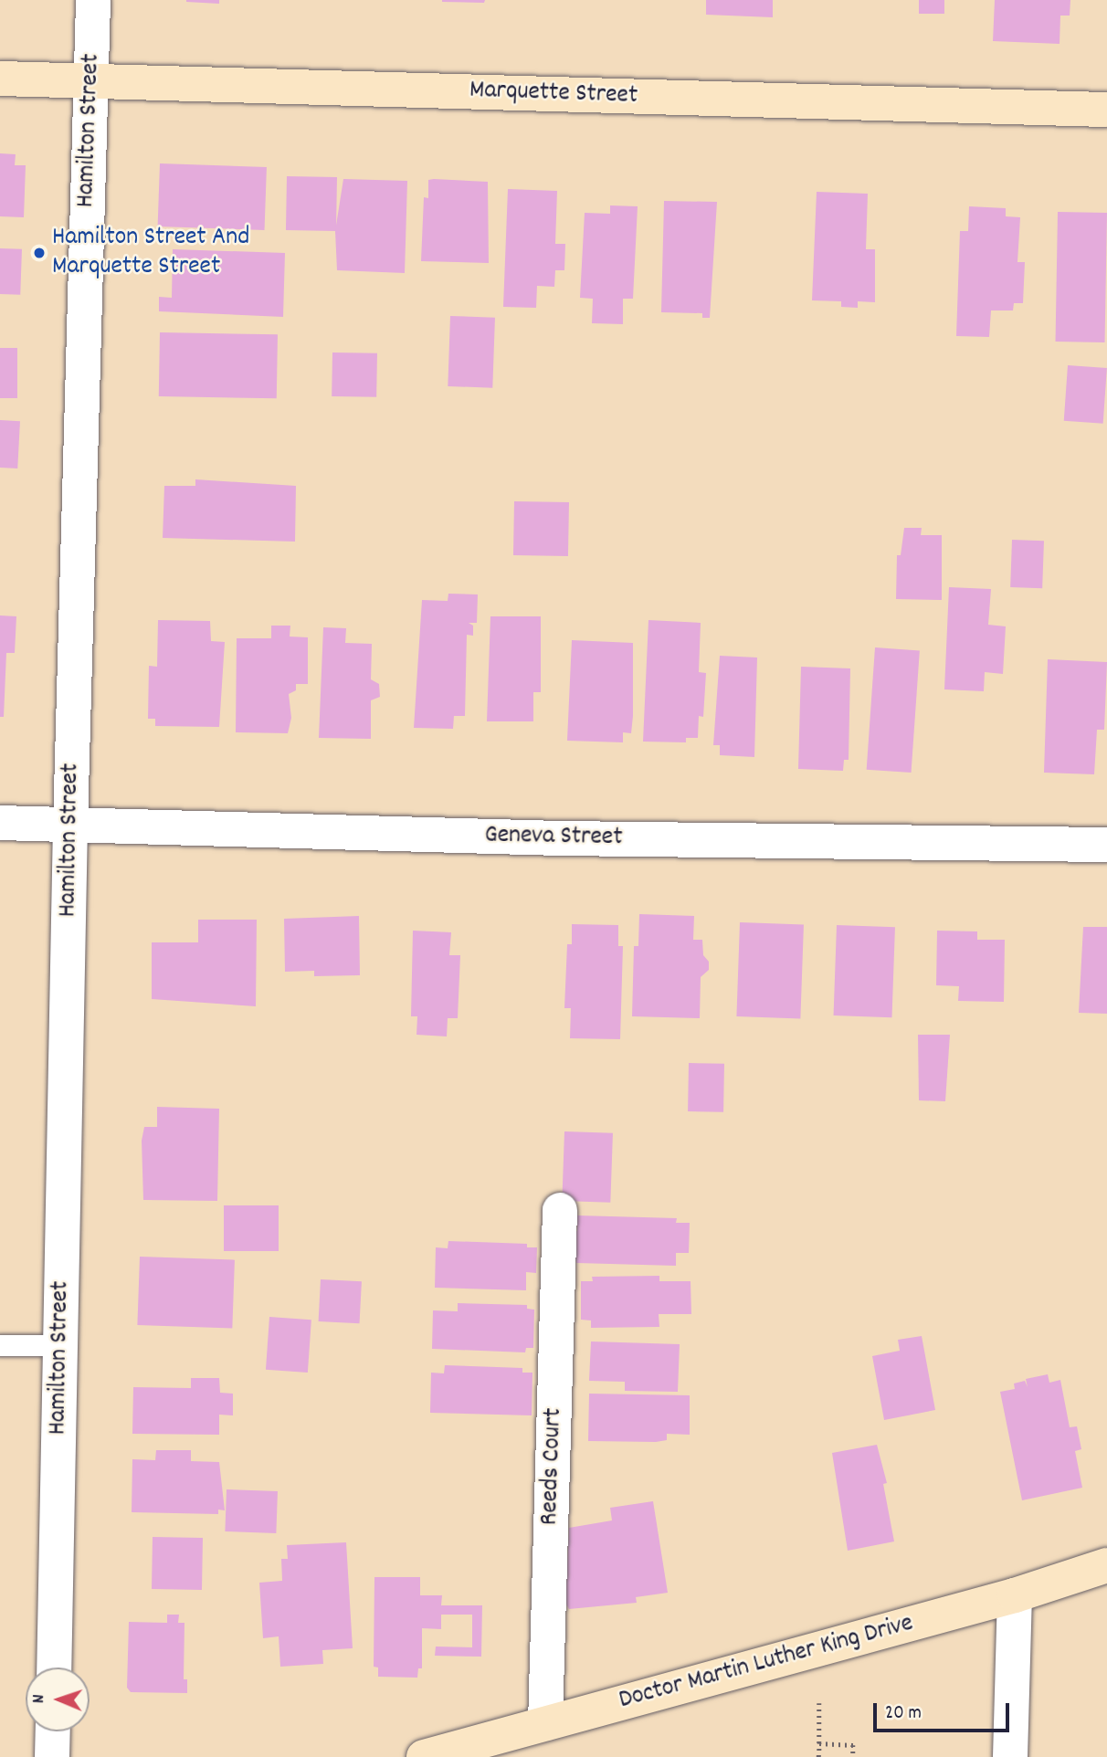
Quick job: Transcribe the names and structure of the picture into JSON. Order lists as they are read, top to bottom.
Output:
{
  "streets": {
    "street": [
      "Marquette Street",
      "Hamilton Street",
      "Geneva Street",
      "Reeds Court",
      "Doctor Martin Luther King Drive"
    ]
  },
  "crossings": [
    ["Marquette Street", "Hamilton Street"],
    ["Hamilton Street", "Geneva Street"],
    ["Reeds Court", "Doctor Martin Luther King Drive"]
  ],
  "places": ["Hamilton Street And Marquette Street"],
  "scale_bar": "20 m",
  "north": "left"
}
